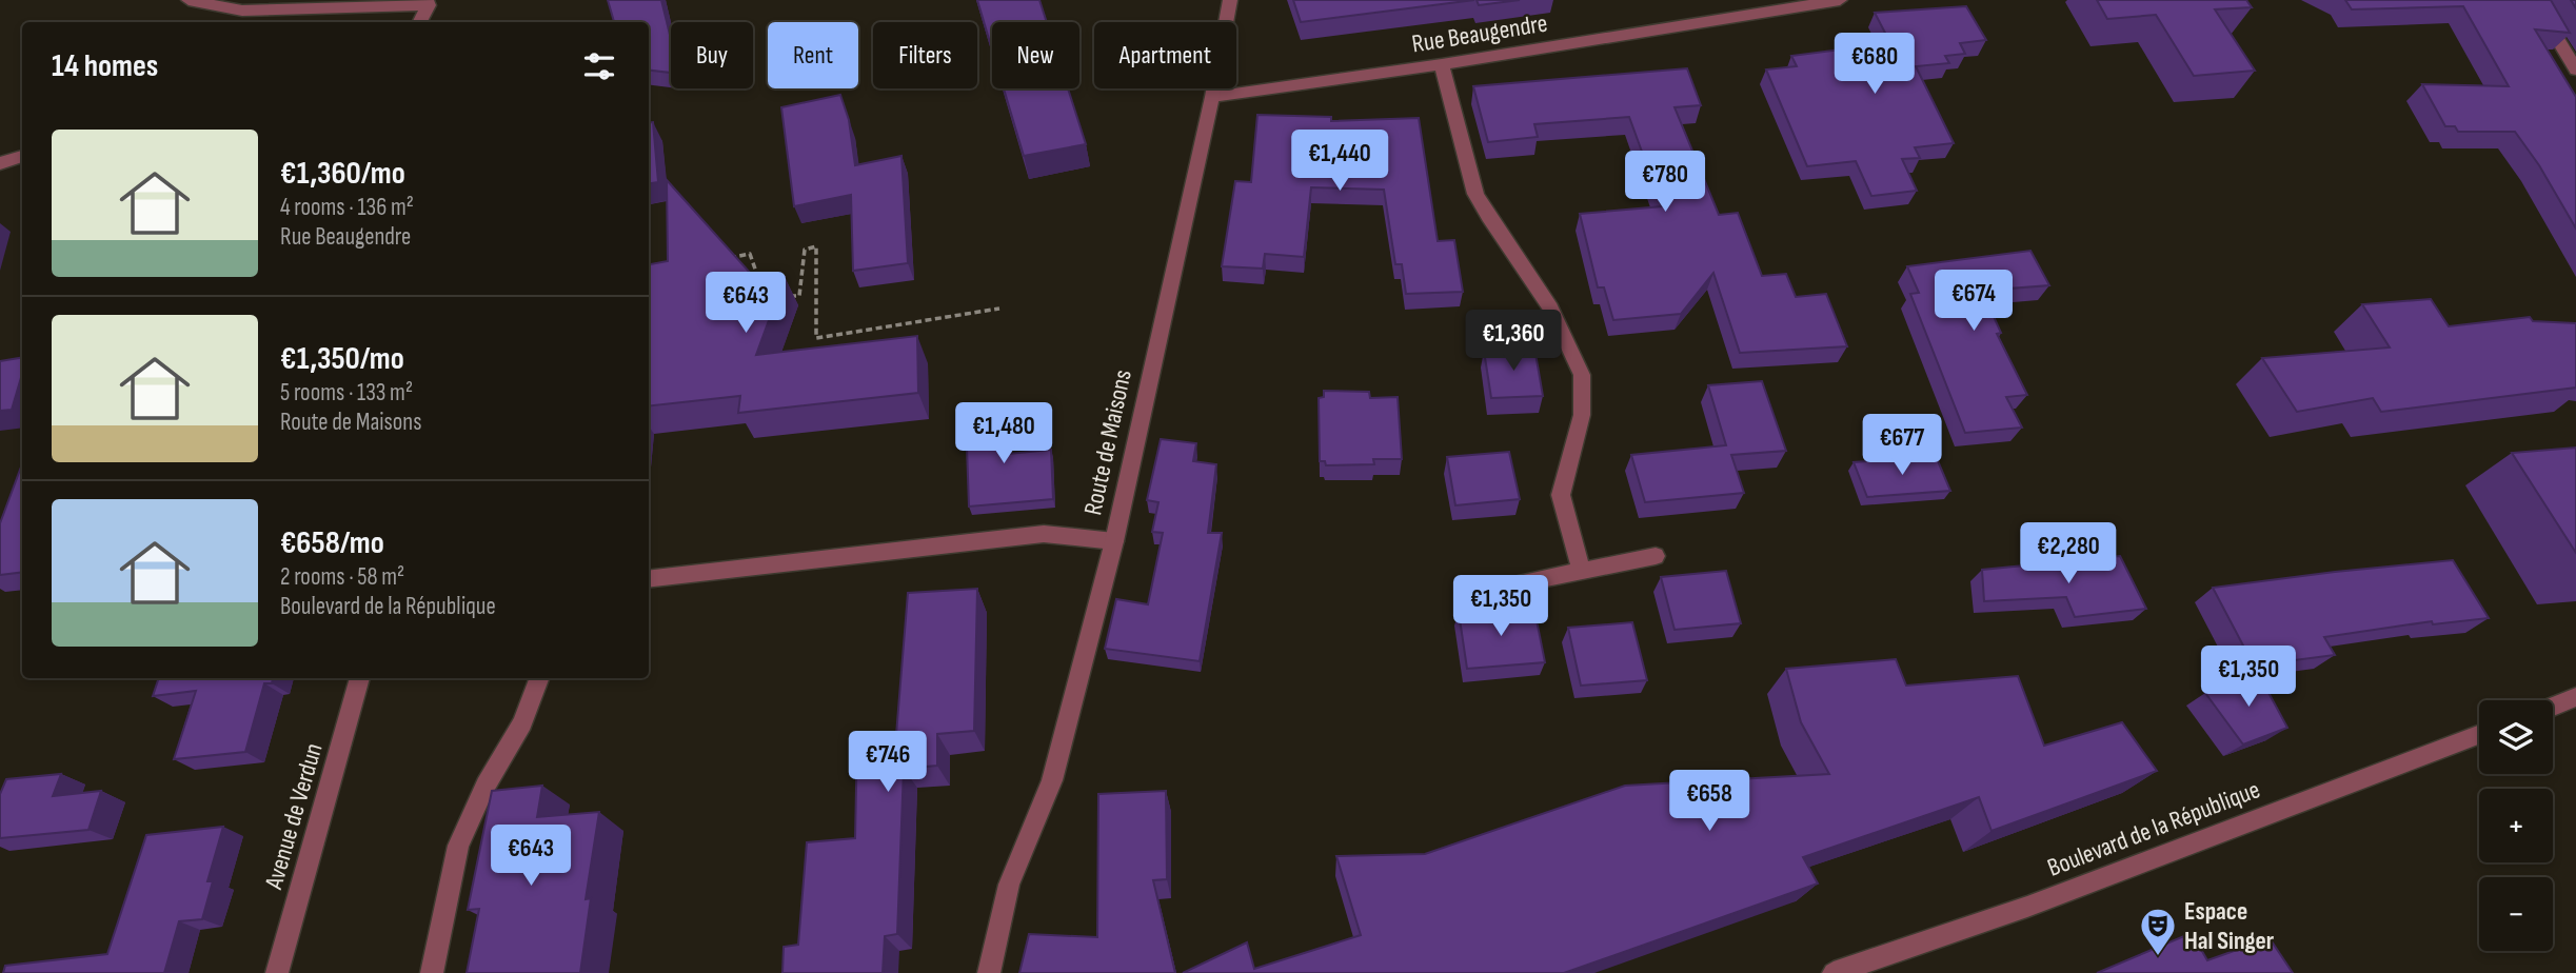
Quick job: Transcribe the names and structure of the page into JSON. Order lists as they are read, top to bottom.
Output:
{
  "streets": {
    "street": [
      "Rue Beaugendre",
      "Route de Maisons",
      "Avenue de Verdun",
      "Boulevard de la République"
    ]
  },
  "crossings": [
    ["Rue Beaugendre", "Route de Maisons"]
  ],
  "places": {
    "theatre": ["Espace Hal Singer"]
  },
  "page": {
    "chip": [
      "Buy",
      "Rent",
      "Filters",
      "New",
      "Apartment"
    ],
    "heading": "14 homes",
    "price": [
      "€680",
      "€1,440",
      "€780",
      "€674",
      "€643",
      "€1,360",
      "€1,480",
      "€677",
      "€2,280",
      "€1,350",
      "€1,350",
      "€746",
      "€658",
      "€643"
    ],
    "list": [
      {
        "name": "€1,360/mo",
        "note": "4 rooms · 136 m² · Rue Beaugendre"
      },
      {
        "name": "€1,350/mo",
        "note": "5 rooms · 133 m² · Route de Maisons"
      },
      {
        "name": "€658/mo",
        "note": "2 rooms · 58 m² · Boulevard de la République"
      }
    ],
    "map_buttons": ["+", "−"]
  }
}
